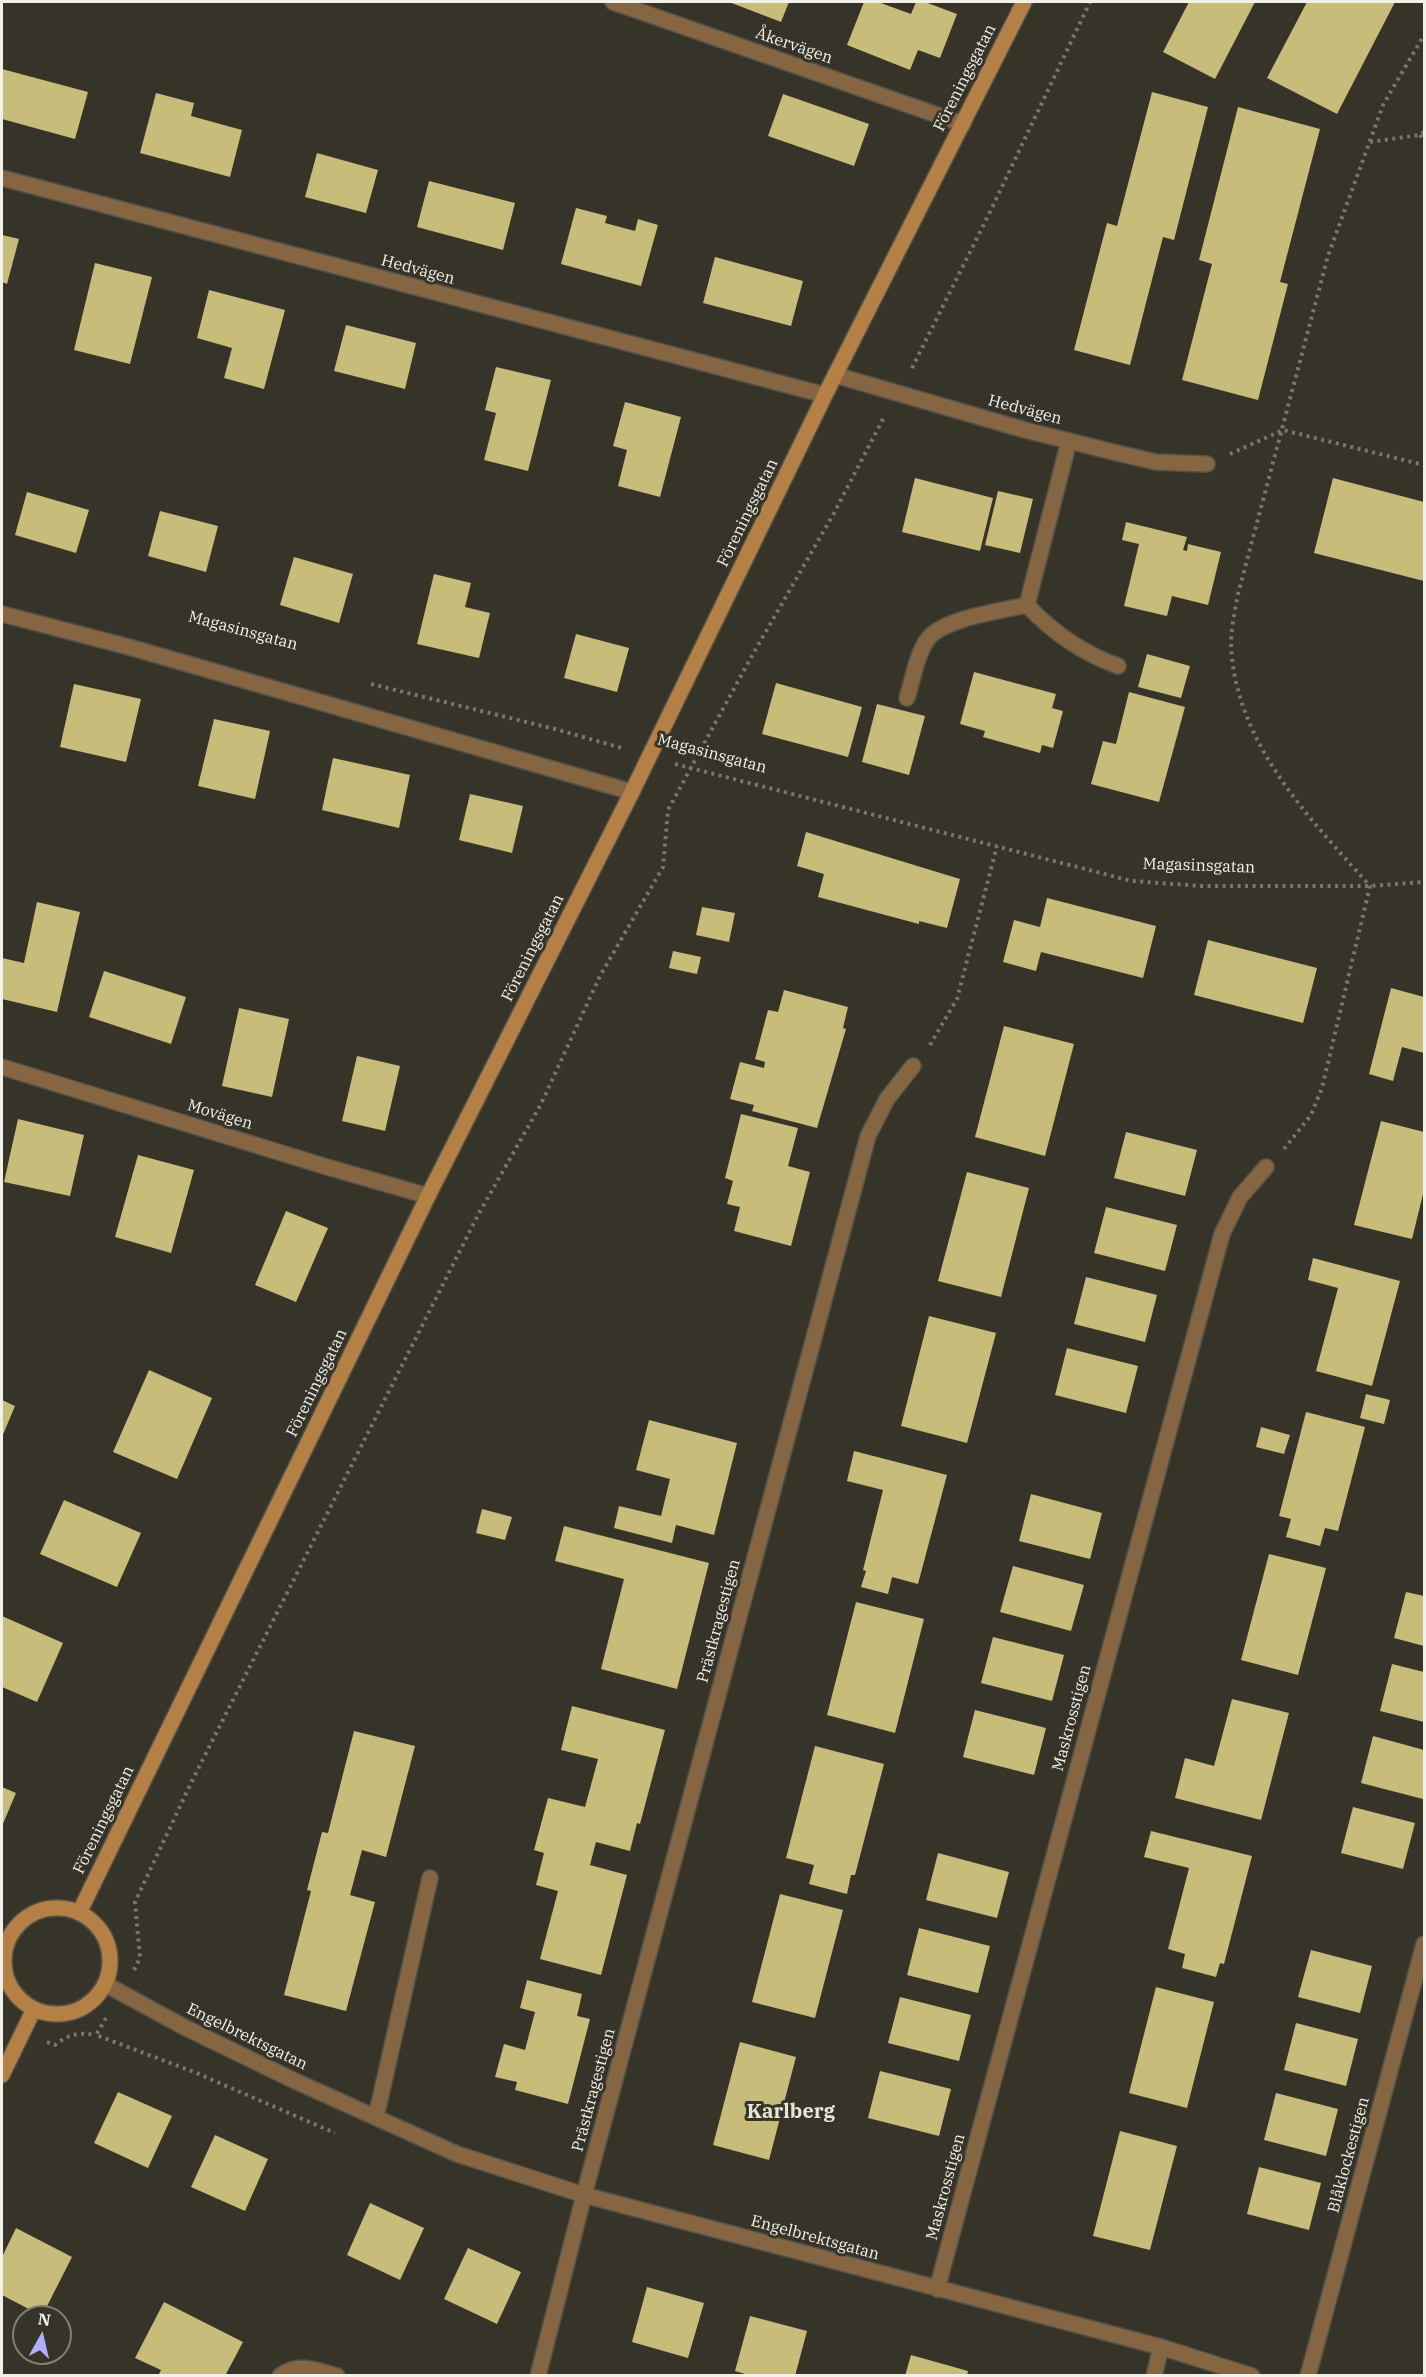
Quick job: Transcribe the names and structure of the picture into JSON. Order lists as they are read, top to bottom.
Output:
{
  "streets": {
    "street": [
      "Åkervägen",
      "Föreningsgatan",
      "Hedvägen",
      "Movägen",
      "Prästkragestigen",
      "Maskrosstigen",
      "Engelbrektsgatan",
      "Blåklockestigen"
    ],
    "path": ["Magasinsgatan"]
  },
  "crossings": [
    ["Åkervägen", "Föreningsgatan"],
    ["Föreningsgatan", "Hedvägen"],
    ["Föreningsgatan", "Magasinsgatan"],
    ["Föreningsgatan", "Movägen"],
    ["Föreningsgatan", "Engelbrektsgatan"],
    ["Prästkragestigen", "Engelbrektsgatan"],
    ["Maskrosstigen", "Engelbrektsgatan"]
  ],
  "districts": ["Karlberg"],
  "north": "top"
}
